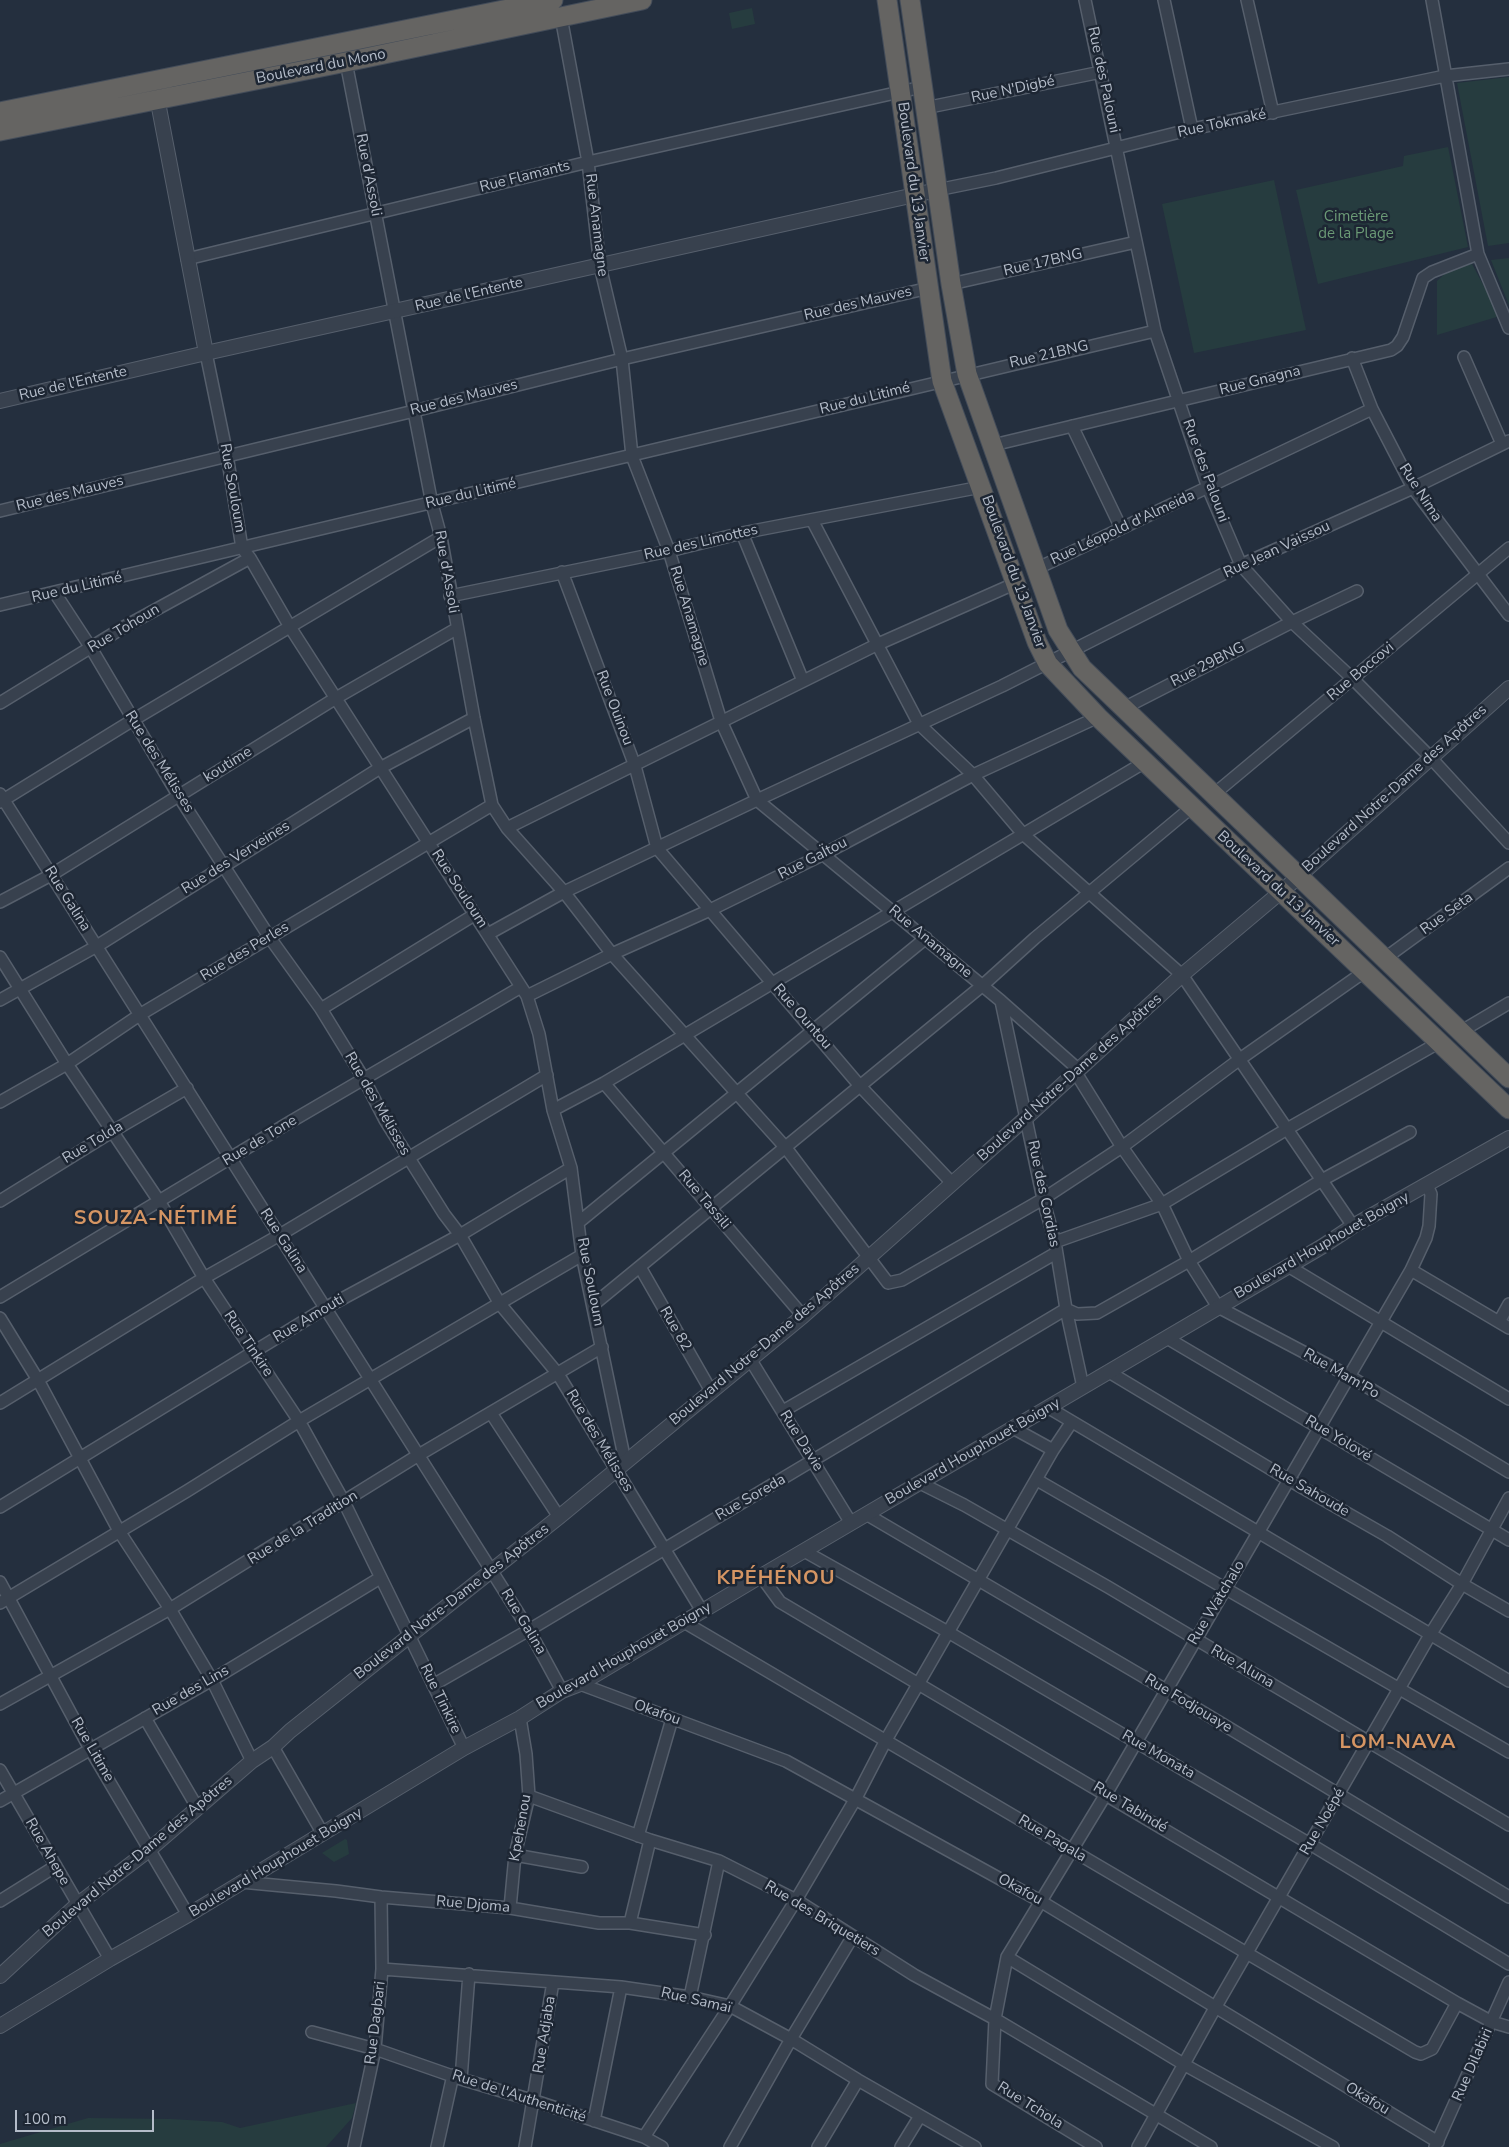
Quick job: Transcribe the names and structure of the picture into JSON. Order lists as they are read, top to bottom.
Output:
{
  "streets": {
    "highway": ["Boulevard du Mono", "Boulevard du 13 Janvier"],
    "street": [
      "Rue des Palouni",
      "Rue N'Digbé",
      "Rue Tokmaké",
      "Rue d'Assoli",
      "Rue Flamants",
      "Rue Anamagne",
      "Rue 17BNG",
      "Rue de l'Entente",
      "Rue des Mauves",
      "Rue 21BNG",
      "Rue Gnagna",
      "Rue du Litimé",
      "Rue Souloum",
      "Rue Nima",
      "Rue Léopold d'Almeida",
      "Rue des Limottes",
      "Rue Jean Vaissou",
      "Rue Tohoun",
      "Rue 29BNG",
      "Rue Boccovi",
      "Rue Ouinou",
      "Rue des Mélisses",
      "koutime",
      "Boulevard Notre-Dame des Apôtres",
      "Rue des Verveines",
      "Rue GaÏtou",
      "Rue Galina",
      "Rue Seta",
      "Rue des Perles",
      "Rue Ountou",
      "Rue de Tone",
      "Rue Tolda",
      "Rue des Cordias",
      "Rue Tassili",
      "Boulevard Houphouet Boigny",
      "Rue Amouti",
      "Rue 82",
      "Rue Tinkire",
      "Rue Mam'Po",
      "Rue Yolové",
      "Rue Davie",
      "Rue Sahoude",
      "Rue Soreda",
      "Rue de la Tradition",
      "Rue Watchalo",
      "Rue Aluna",
      "Rue des Lins",
      "Rue Fodjouaye",
      "Okafou",
      "Rue Litime",
      "Rue Monata",
      "Rue Tabindé",
      "Rue Noépé",
      "Kpehenou",
      "Rue Pagala",
      "Rue Ahepe",
      "Rue Djoma",
      "Rue des Briquetiers",
      "Rue Samaï",
      "Rue Dagbari",
      "Rue Adjaba",
      "Rue Dilabiri",
      "Rue de l'Authenticité",
      "Rue Tchola"
    ]
  },
  "crossings": [
    ["Boulevard du Mono", "Rue d'Assoli"],
    ["Boulevard du Mono", "Rue Anamagne"],
    ["Rue des Palouni", "Rue N'Digbé"],
    ["Rue des Palouni", "Rue Tokmaké"],
    ["Rue des Palouni", "Rue 17BNG"],
    ["Rue des Palouni", "Rue 21BNG"],
    ["Rue des Palouni", "Rue Gnagna"],
    ["Rue des Palouni", "Rue Léopold d'Almeida"],
    ["Rue des Palouni", "Rue Jean Vaissou"],
    ["Rue des Palouni", "Rue 29BNG"],
    ["Rue des Palouni", "Rue Boccovi"],
    ["Rue des Palouni", "Boulevard Notre-Dame des Apôtres"],
    ["Rue N'Digbé", "Boulevard du 13 Janvier"],
    ["Rue Tokmaké", "Boulevard du 13 Janvier"],
    ["Rue Tokmaké", "Rue de l'Entente"],
    ["Rue d'Assoli", "Rue Flamants"],
    ["Rue d'Assoli", "Rue de l'Entente"],
    ["Rue d'Assoli", "Rue des Mauves"],
    ["Rue d'Assoli", "Rue du Litimé"],
    ["Rue d'Assoli", "Rue des Limottes"],
    ["Rue d'Assoli", "Rue Jean Vaissou"],
    ["Rue d'Assoli", "koutime"],
    ["Rue d'Assoli", "Boulevard Notre-Dame des Apôtres"],
    ["Rue d'Assoli", "Rue des Verveines"],
    ["Rue d'Assoli", "Rue GaÏtou"],
    ["Rue d'Assoli", "Rue des Perles"],
    ["Rue d'Assoli", "Rue des Cordias"],
    ["Rue Flamants", "Boulevard du 13 Janvier"],
    ["Rue Flamants", "Rue Anamagne"],
    ["Boulevard du 13 Janvier", "Rue 17BNG"],
    ["Boulevard du 13 Janvier", "Rue de l'Entente"],
    ["Boulevard du 13 Janvier", "Rue des Mauves"],
    ["Boulevard du 13 Janvier", "Rue 21BNG"],
    ["Boulevard du 13 Janvier", "Rue Gnagna"],
    ["Boulevard du 13 Janvier", "Rue du Litimé"],
    ["Boulevard du 13 Janvier", "Rue Léopold d'Almeida"],
    ["Boulevard du 13 Janvier", "Rue des Limottes"],
    ["Boulevard du 13 Janvier", "Rue Jean Vaissou"],
    ["Boulevard du 13 Janvier", "Rue 29BNG"],
    ["Boulevard du 13 Janvier", "Rue Boccovi"],
    ["Boulevard du 13 Janvier", "Boulevard Notre-Dame des Apôtres"],
    ["Boulevard du 13 Janvier", "Rue GaÏtou"],
    ["Boulevard du 13 Janvier", "Rue Seta"],
    ["Rue Anamagne", "Rue de l'Entente"],
    ["Rue Anamagne", "Rue des Mauves"],
    ["Rue Anamagne", "Rue du Litimé"],
    ["Rue Anamagne", "Rue des Limottes"],
    ["Rue Anamagne", "Rue Jean Vaissou"],
    ["Rue Anamagne", "Boulevard Notre-Dame des Apôtres"],
    ["Rue Anamagne", "Rue GaÏtou"],
    ["Rue Anamagne", "Rue des Cordias"],
    ["Rue Anamagne", "Rue Mam'Po"],
    ["Rue de l'Entente", "Rue Souloum"],
    ["Rue des Mauves", "Rue Souloum"],
    ["Rue 21BNG", "Rue du Litimé"],
    ["Rue Gnagna", "Rue Nima"],
    ["Rue du Litimé", "Rue Souloum"],
    ["Rue du Litimé", "Rue des Mélisses"],
    ["Rue Souloum", "Rue Jean Vaissou"],
    ["Rue Souloum", "Rue Tohoun"],
    ["Rue Souloum", "Rue des Mélisses"],
    ["Rue Souloum", "koutime"],
    ["Rue Souloum", "Boulevard Notre-Dame des Apôtres"],
    ["Rue Souloum", "Rue des Verveines"],
    ["Rue Souloum", "Rue GaÏtou"],
    ["Rue Souloum", "Rue des Perles"],
    ["Rue Souloum", "Rue de Tone"],
    ["Rue Souloum", "Rue Amouti"],
    ["Rue Souloum", "Rue de la Tradition"],
    ["Rue Nima", "Rue Léopold d'Almeida"],
    ["Rue Nima", "Rue Jean Vaissou"],
    ["Rue Nima", "Rue Boccovi"],
    ["Rue des Limottes", "Rue Ouinou"],
    ["Rue Jean Vaissou", "Rue Ouinou"],
    ["Rue Jean Vaissou", "Rue Ountou"],
    ["Rue Tohoun", "Rue des Mélisses"],
    ["Rue Ouinou", "Rue Ountou"],
    ["Rue des Mélisses", "koutime"],
    ["Rue des Mélisses", "Boulevard Notre-Dame des Apôtres"],
    ["Rue des Mélisses", "Rue des Verveines"],
    ["Rue des Mélisses", "Rue des Perles"],
    ["Rue des Mélisses", "Rue de Tone"],
    ["Rue des Mélisses", "Boulevard Houphouet Boigny"],
    ["Rue des Mélisses", "Rue Amouti"],
    ["Rue des Mélisses", "Rue Soreda"],
    ["Rue des Mélisses", "Rue de la Tradition"],
    ["koutime", "Rue Galina"],
    ["Boulevard Notre-Dame des Apôtres", "Rue Galina"],
    ["Boulevard Notre-Dame des Apôtres", "Rue Ountou"],
    ["Boulevard Notre-Dame des Apôtres", "Rue des Cordias"],
    ["Boulevard Notre-Dame des Apôtres", "Rue Tassili"],
    ["Boulevard Notre-Dame des Apôtres", "Rue 82"],
    ["Boulevard Notre-Dame des Apôtres", "Rue Tinkire"],
    ["Boulevard Notre-Dame des Apôtres", "Rue Davie"],
    ["Boulevard Notre-Dame des Apôtres", "Rue Litime"],
    ["Boulevard Notre-Dame des Apôtres", "Rue Ahepe"],
    ["Rue des Verveines", "Rue Galina"],
    ["Rue des Verveines", "Rue Tinkire"],
    ["Rue GaÏtou", "Rue Ountou"],
    ["Rue GaÏtou", "Rue de Tone"],
    ["Rue Galina", "Rue des Perles"],
    ["Rue Galina", "Rue de Tone"],
    ["Rue Galina", "Rue Tolda"],
    ["Rue Galina", "Boulevard Houphouet Boigny"],
    ["Rue Galina", "Rue Amouti"],
    ["Rue Galina", "Rue Soreda"],
    ["Rue Galina", "Rue de la Tradition"],
    ["Rue des Perles", "Rue Tinkire"],
    ["Rue de Tone", "Rue Tinkire"],
    ["Rue Tolda", "Rue Tinkire"],
    ["Rue des Cordias", "Boulevard Houphouet Boigny"],
    ["Rue des Cordias", "Rue Soreda"],
    ["Boulevard Houphouet Boigny", "Rue Tinkire"],
    ["Boulevard Houphouet Boigny", "Rue Mam'Po"],
    ["Boulevard Houphouet Boigny", "Rue Yolové"],
    ["Boulevard Houphouet Boigny", "Rue Davie"],
    ["Boulevard Houphouet Boigny", "Rue Sahoude"],
    ["Boulevard Houphouet Boigny", "Rue Watchalo"],
    ["Boulevard Houphouet Boigny", "Rue Aluna"],
    ["Boulevard Houphouet Boigny", "Rue Fodjouaye"],
    ["Boulevard Houphouet Boigny", "Okafou"],
    ["Boulevard Houphouet Boigny", "Rue Litime"],
    ["Boulevard Houphouet Boigny", "Rue Monata"],
    ["Boulevard Houphouet Boigny", "Rue Tabindé"],
    ["Boulevard Houphouet Boigny", "Kpehenou"],
    ["Boulevard Houphouet Boigny", "Rue Pagala"],
    ["Boulevard Houphouet Boigny", "Rue Ahepe"],
    ["Boulevard Houphouet Boigny", "Rue Djoma"],
    ["Rue Amouti", "Rue Tinkire"],
    ["Rue Tinkire", "Rue Soreda"],
    ["Rue Tinkire", "Rue de la Tradition"],
    ["Rue Tinkire", "Rue des Lins"],
    ["Rue Mam'Po", "Rue Watchalo"],
    ["Rue Yolové", "Rue Watchalo"],
    ["Rue Yolové", "Rue Noépé"],
    ["Rue Davie", "Rue Soreda"],
    ["Rue Sahoude", "Rue Watchalo"],
    ["Rue Sahoude", "Rue Noépé"],
    ["Rue de la Tradition", "Rue Litime"],
    ["Rue Watchalo", "Rue Aluna"],
    ["Rue Watchalo", "Rue Fodjouaye"],
    ["Rue Watchalo", "Okafou"],
    ["Rue Watchalo", "Rue Monata"],
    ["Rue Watchalo", "Rue Tabindé"],
    ["Rue Watchalo", "Rue Pagala"],
    ["Rue Watchalo", "Rue des Briquetiers"],
    ["Rue Watchalo", "Rue Tchola"],
    ["Rue Aluna", "Rue Noépé"],
    ["Rue des Lins", "Rue Litime"],
    ["Rue des Lins", "Rue Ahepe"],
    ["Rue Fodjouaye", "Rue Noépé"],
    ["Okafou", "Rue Noépé"],
    ["Okafou", "Rue Dilabiri"],
    ["Rue Monata", "Rue Noépé"],
    ["Rue Tabindé", "Rue Noépé"],
    ["Rue Tabindé", "Rue Pagala"],
    ["Rue Tabindé", "Rue Dilabiri"],
    ["Rue Noépé", "Rue Pagala"],
    ["Rue Noépé", "Rue des Briquetiers"],
    ["Kpehenou", "Rue Djoma"],
    ["Kpehenou", "Rue des Briquetiers"],
    ["Rue Djoma", "Rue Dagbari"],
    ["Rue des Briquetiers", "Rue Tchola"],
    ["Rue Samaï", "Rue Dagbari"],
    ["Rue Samaï", "Rue Adjaba"],
    ["Rue Dagbari", "Rue de l'Authenticité"],
    ["Rue Adjaba", "Rue de l'Authenticité"]
  ],
  "districts": ["SOUZA-NÉTIMÉ", "KPÉHÉNOU", "LOM-NAVA"],
  "parks": ["Cimetière de la Plage"],
  "scale_bar": "100 m"
}
